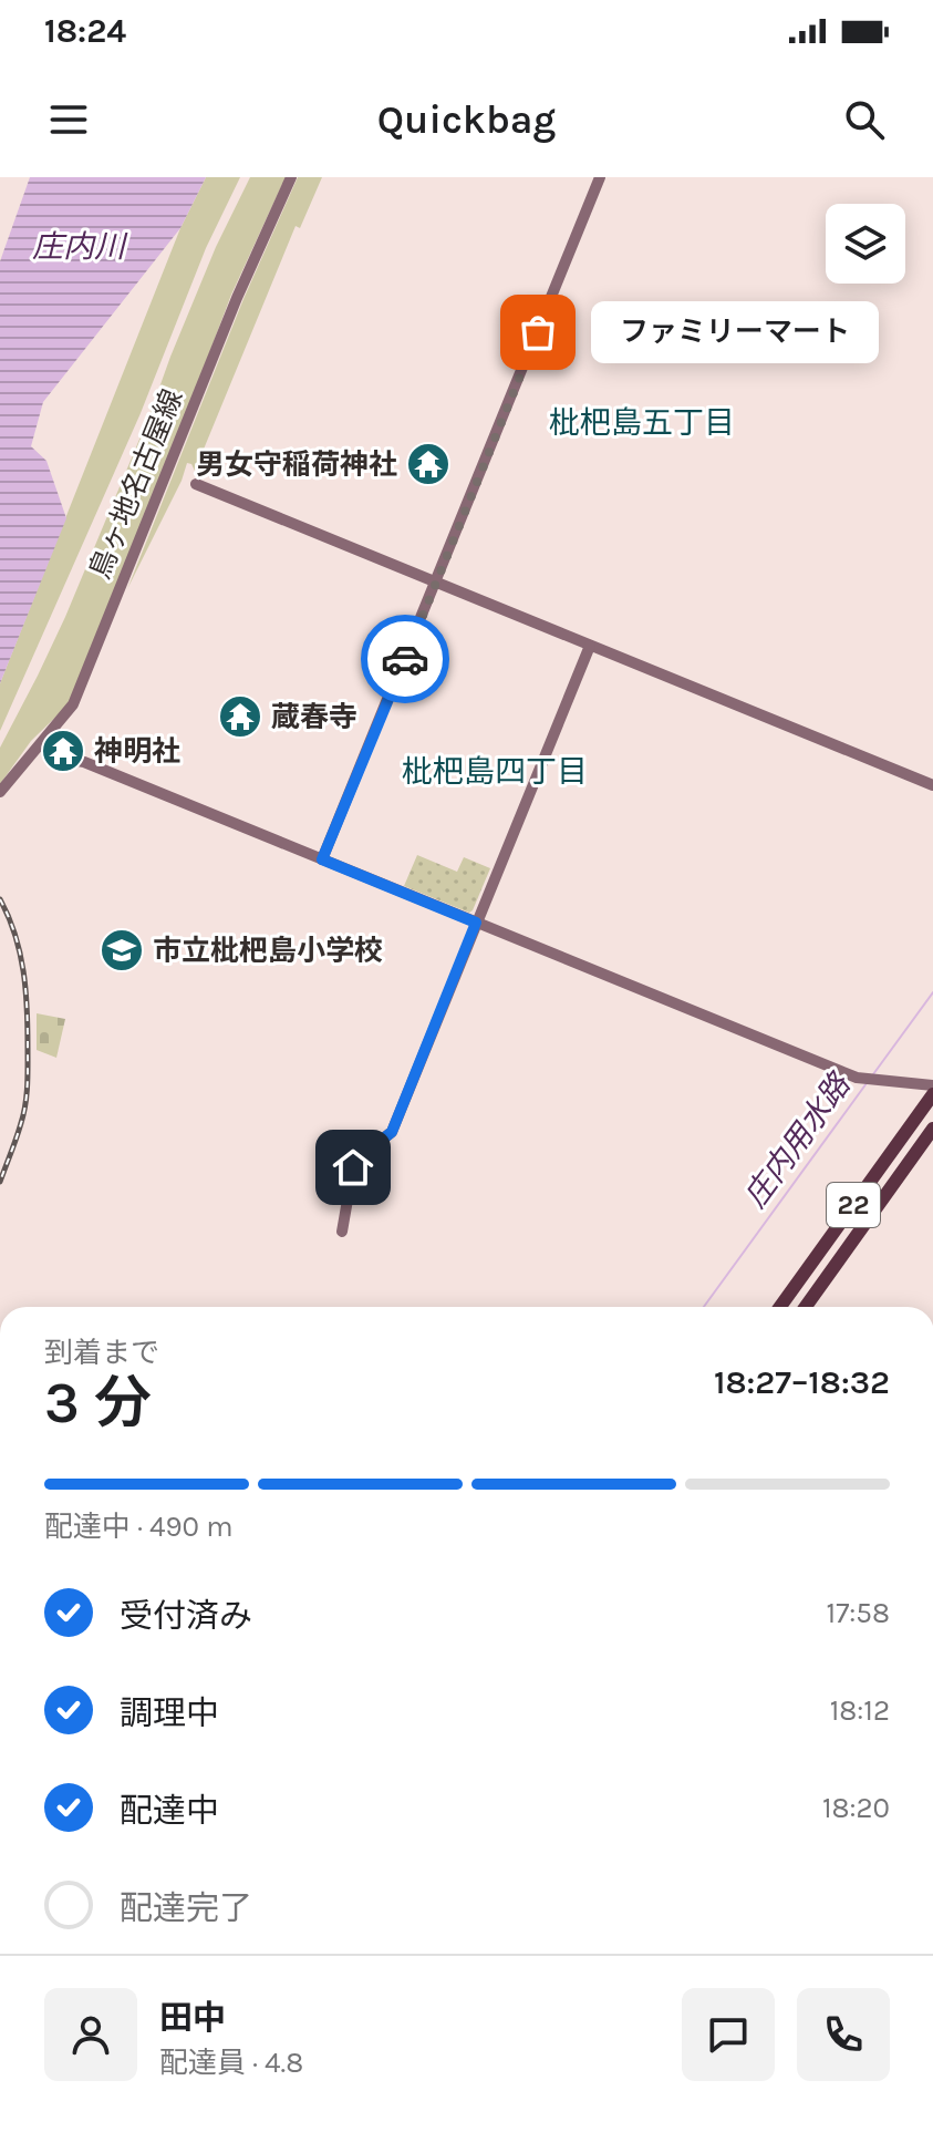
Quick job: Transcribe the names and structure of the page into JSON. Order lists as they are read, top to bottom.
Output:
{
  "streets": {
    "highway": ["22"],
    "street": ["鳥ヶ地名古屋線"]
  },
  "districts": ["枇杷島五丁目", "枇杷島四丁目"],
  "water": ["庄内川", "庄内用水路"],
  "places": {
    "other": ["ファミリーマート"],
    "temple": ["男女守稲荷神社", "蔵春寺", "神明社"],
    "school or university": ["市立枇杷島小学校"]
  },
  "page": {
    "status": "18:24",
    "header": "Quickbag",
    "bubble": "ファミリーマート",
    "heading": ["3 分", "到着まで", "18:27–18:32"],
    "panel": ["田中", "配達員 · 4.8"],
    "bar": "配達中 · 490 m",
    "list": [
      ["受付済み", "17:58"],
      ["調理中", "18:12"],
      ["配達中", "18:20"],
      "配達完了"
    ]
  }
}
